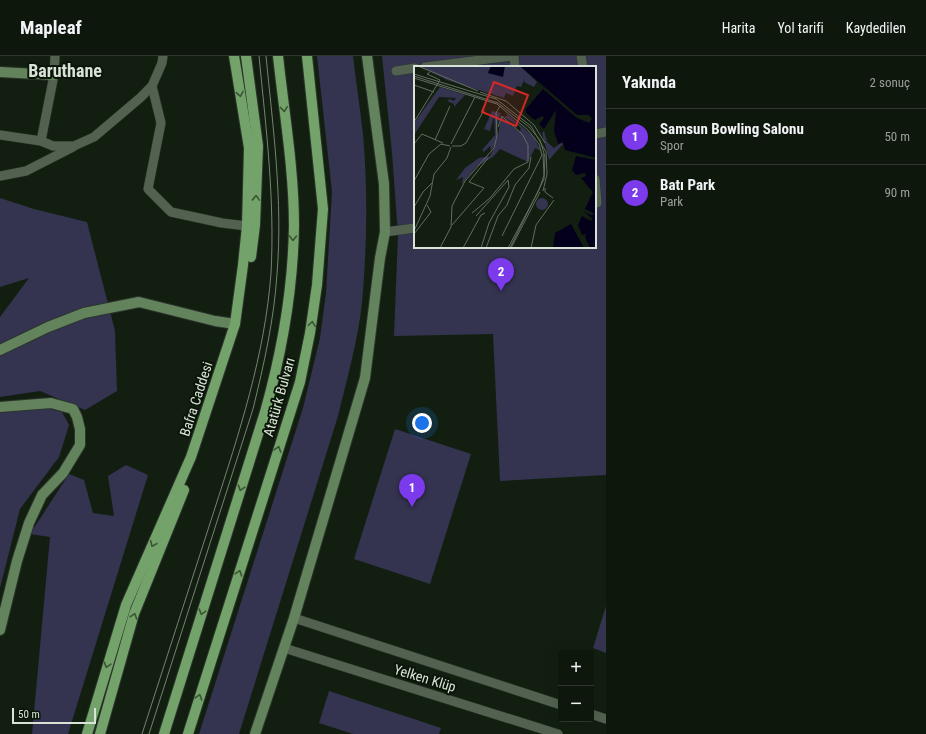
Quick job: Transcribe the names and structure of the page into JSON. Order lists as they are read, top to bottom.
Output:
{
  "streets": {
    "main road": ["Atatürk Bulvarı", "Bafra Caddesi"],
    "street": ["Yelken Klüp"]
  },
  "districts": ["Baruthane"],
  "scale_bar": "50 m",
  "page": {
    "header": "Mapleaf",
    "nav": ["Harita", "Yol tarifi", "Kaydedilen"],
    "heading": ["Yakında", "2 sonuç"],
    "list": [
      {
        "mark": "1",
        "name": "Samsun Bowling Salonu",
        "note": "Spor",
        "value": "50 m"
      },
      {
        "mark": "2",
        "name": "Batı Park",
        "note": "Park",
        "value": "90 m"
      }
    ],
    "pins": ["2", "1"],
    "map_buttons": ["+", "−"],
    "scale": "50 m"
  }
}
